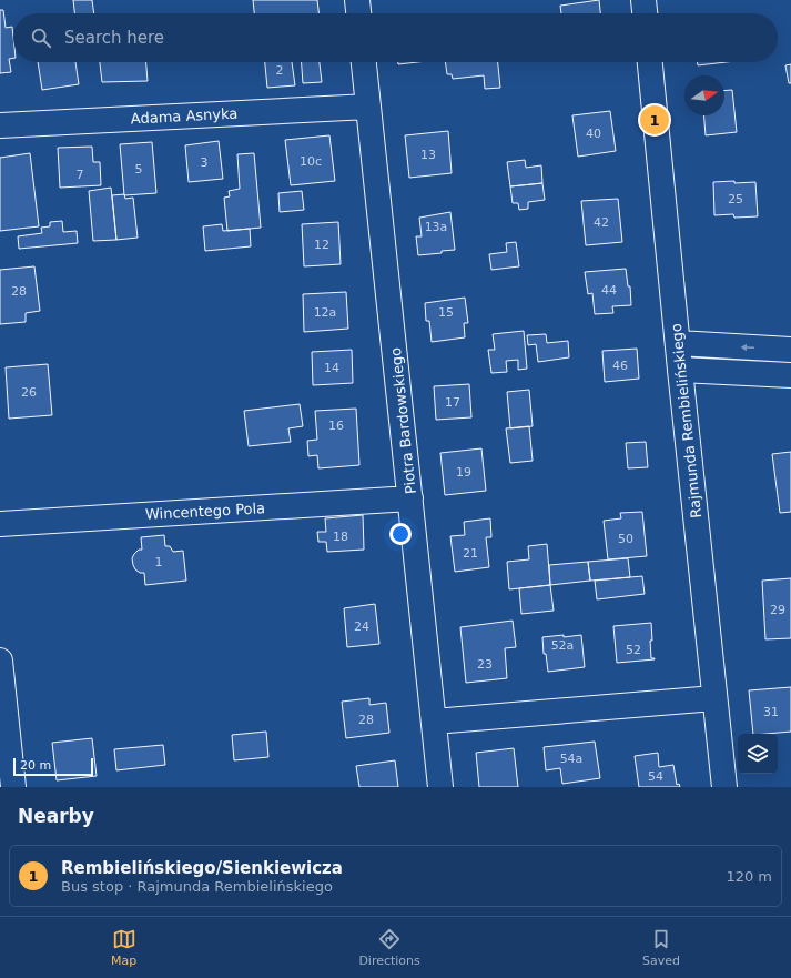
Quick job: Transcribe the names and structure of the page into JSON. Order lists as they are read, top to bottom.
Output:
{
  "streets": {
    "street": [
      "Adama Asnyka",
      "Piotra Bardowskiego",
      "Rajmunda Rembielińskiego",
      "Wincentego Pola"
    ]
  },
  "crossings": [
    ["Adama Asnyka", "Piotra Bardowskiego"],
    ["Piotra Bardowskiego", "Wincentego Pola"]
  ],
  "house_numbers": [
    "2",
    "40",
    "13",
    "10c",
    "3",
    "5",
    "7",
    "25",
    "42",
    "13a",
    "12",
    "44",
    "28",
    "12a",
    "15",
    "46",
    "14",
    "26",
    "17",
    "16",
    "19",
    "18",
    "50",
    "21",
    "1",
    "29",
    "24",
    "52a",
    "52",
    "23",
    "31",
    "28",
    "54a",
    "54"
  ],
  "scale_bar": "20 m",
  "north": "right",
  "page": {
    "search": "Search here",
    "pins": "1",
    "scale": "20 m",
    "heading": "Nearby",
    "list": [
      {
        "mark": "1",
        "name": "Rembielińskiego/Sienkiewicza",
        "note": "Bus stop · Rajmunda Rembielińskiego",
        "value": "120 m"
      }
    ],
    "nav": ["Map", "Directions", "Saved"]
  }
}
